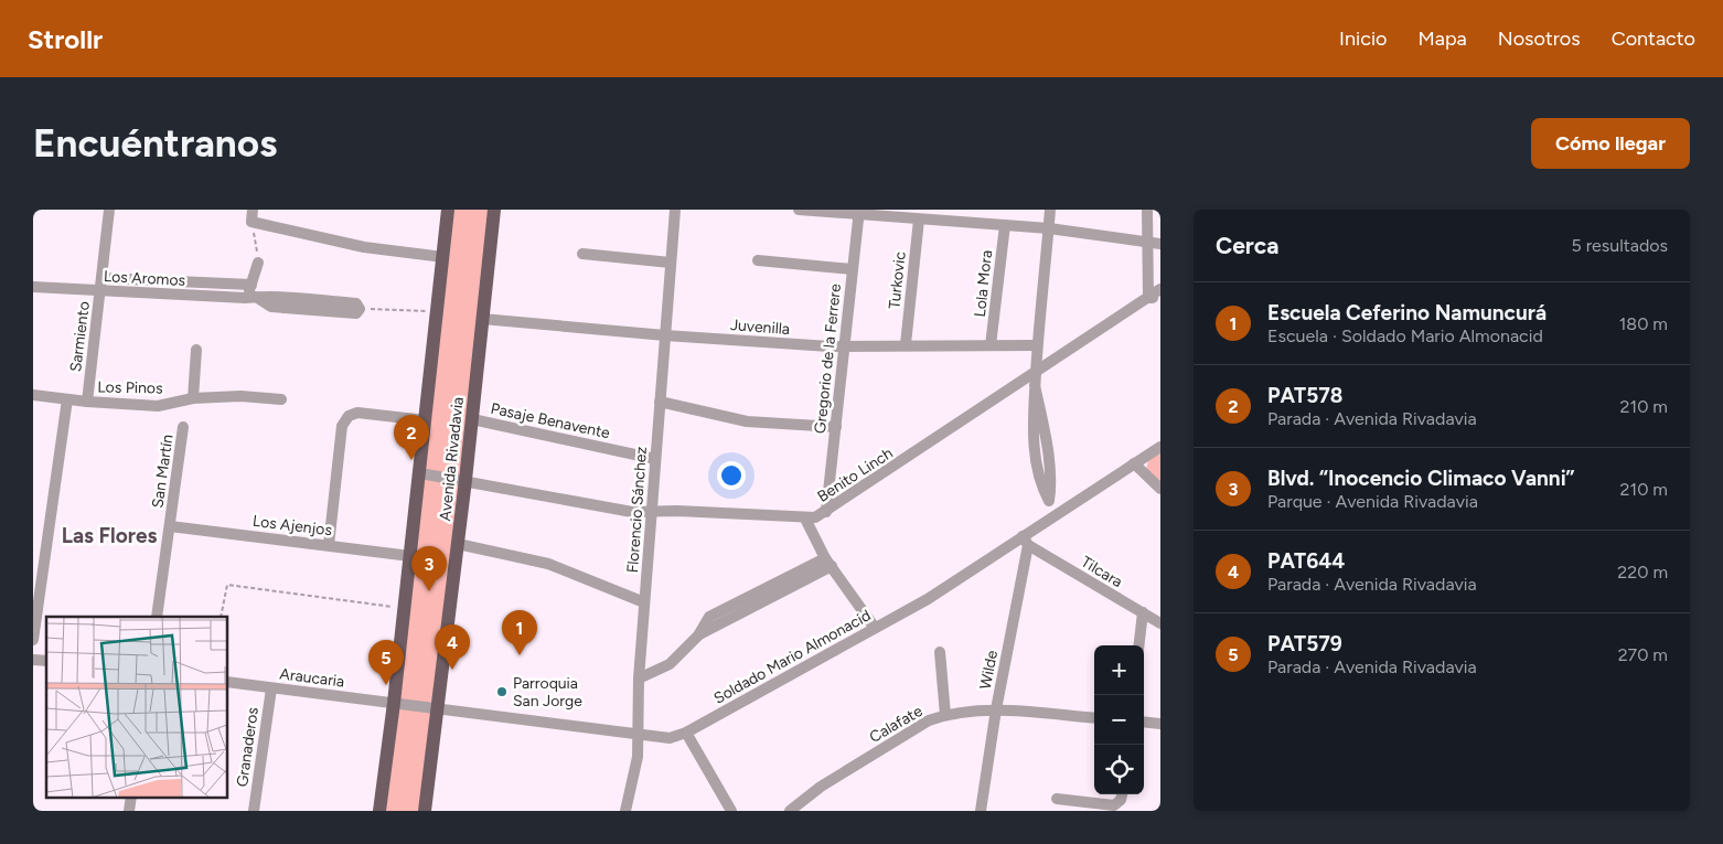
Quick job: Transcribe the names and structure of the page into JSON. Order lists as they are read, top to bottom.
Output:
{
  "streets": {
    "main road": ["Avenida Rivadavia"],
    "street": [
      "Los Aromos",
      "Turkovic",
      "Lola Mora",
      "Juvenilla",
      "Sarmiento",
      "Gregorio de la Ferrere",
      "Los Pinos",
      "Pasaje Benavente",
      "San Martín",
      "Benito Linch",
      "Florencio Sánchez",
      "Los Ajenjos",
      "Tilcara",
      "Soldado Mario Almonacid",
      "Wilde",
      "Araucaria",
      "Calafate",
      "Granaderos"
    ]
  },
  "crossings": [
    ["Los Aromos", "Sarmiento"],
    ["Turkovic", "Juvenilla"],
    ["Lola Mora", "Juvenilla"],
    ["Juvenilla", "Gregorio de la Ferrere"],
    ["Juvenilla", "Avenida Rivadavia"],
    ["Juvenilla", "Florencio Sánchez"],
    ["Sarmiento", "Los Pinos"],
    ["Gregorio de la Ferrere", "Benito Linch"],
    ["Pasaje Benavente", "Avenida Rivadavia"],
    ["Pasaje Benavente", "Florencio Sánchez"],
    ["Avenida Rivadavia", "Benito Linch"],
    ["Avenida Rivadavia", "Los Ajenjos"],
    ["Avenida Rivadavia", "Soldado Mario Almonacid"],
    ["Avenida Rivadavia", "Araucaria"],
    ["San Martín", "Los Ajenjos"],
    ["Benito Linch", "Florencio Sánchez"],
    ["Florencio Sánchez", "Soldado Mario Almonacid"],
    ["Tilcara", "Soldado Mario Almonacid"],
    ["Tilcara", "Wilde"],
    ["Soldado Mario Almonacid", "Wilde"],
    ["Soldado Mario Almonacid", "Araucaria"],
    ["Wilde", "Calafate"],
    ["Araucaria", "Granaderos"]
  ],
  "districts": ["Las Flores"],
  "places": ["Parroquia San Jorge"],
  "page": {
    "header": "Strollr",
    "nav": [
      "Inicio",
      "Mapa",
      "Nosotros",
      "Contacto"
    ],
    "buttons": "Cómo llegar",
    "title": "Encuéntranos",
    "heading": ["Cerca", "5 resultados"],
    "list": [
      {
        "mark": "1",
        "name": "Escuela Ceferino Namuncurá",
        "note": "Escuela · Soldado Mario Almonacid",
        "value": "180 m"
      },
      {
        "mark": "2",
        "name": "PAT578",
        "note": "Parada · Avenida Rivadavia",
        "value": "210 m"
      },
      {
        "mark": "3",
        "name": "Blvd. “Inocencio Climaco Vanni”",
        "note": "Parque · Avenida Rivadavia",
        "value": "210 m"
      },
      {
        "mark": "4",
        "name": "PAT644",
        "note": "Parada · Avenida Rivadavia",
        "value": "220 m"
      },
      {
        "mark": "5",
        "name": "PAT579",
        "note": "Parada · Avenida Rivadavia",
        "value": "270 m"
      }
    ],
    "pins": [
      "2",
      "3",
      "1",
      "4",
      "5"
    ],
    "map_buttons": ["+", "−"]
  }
}
